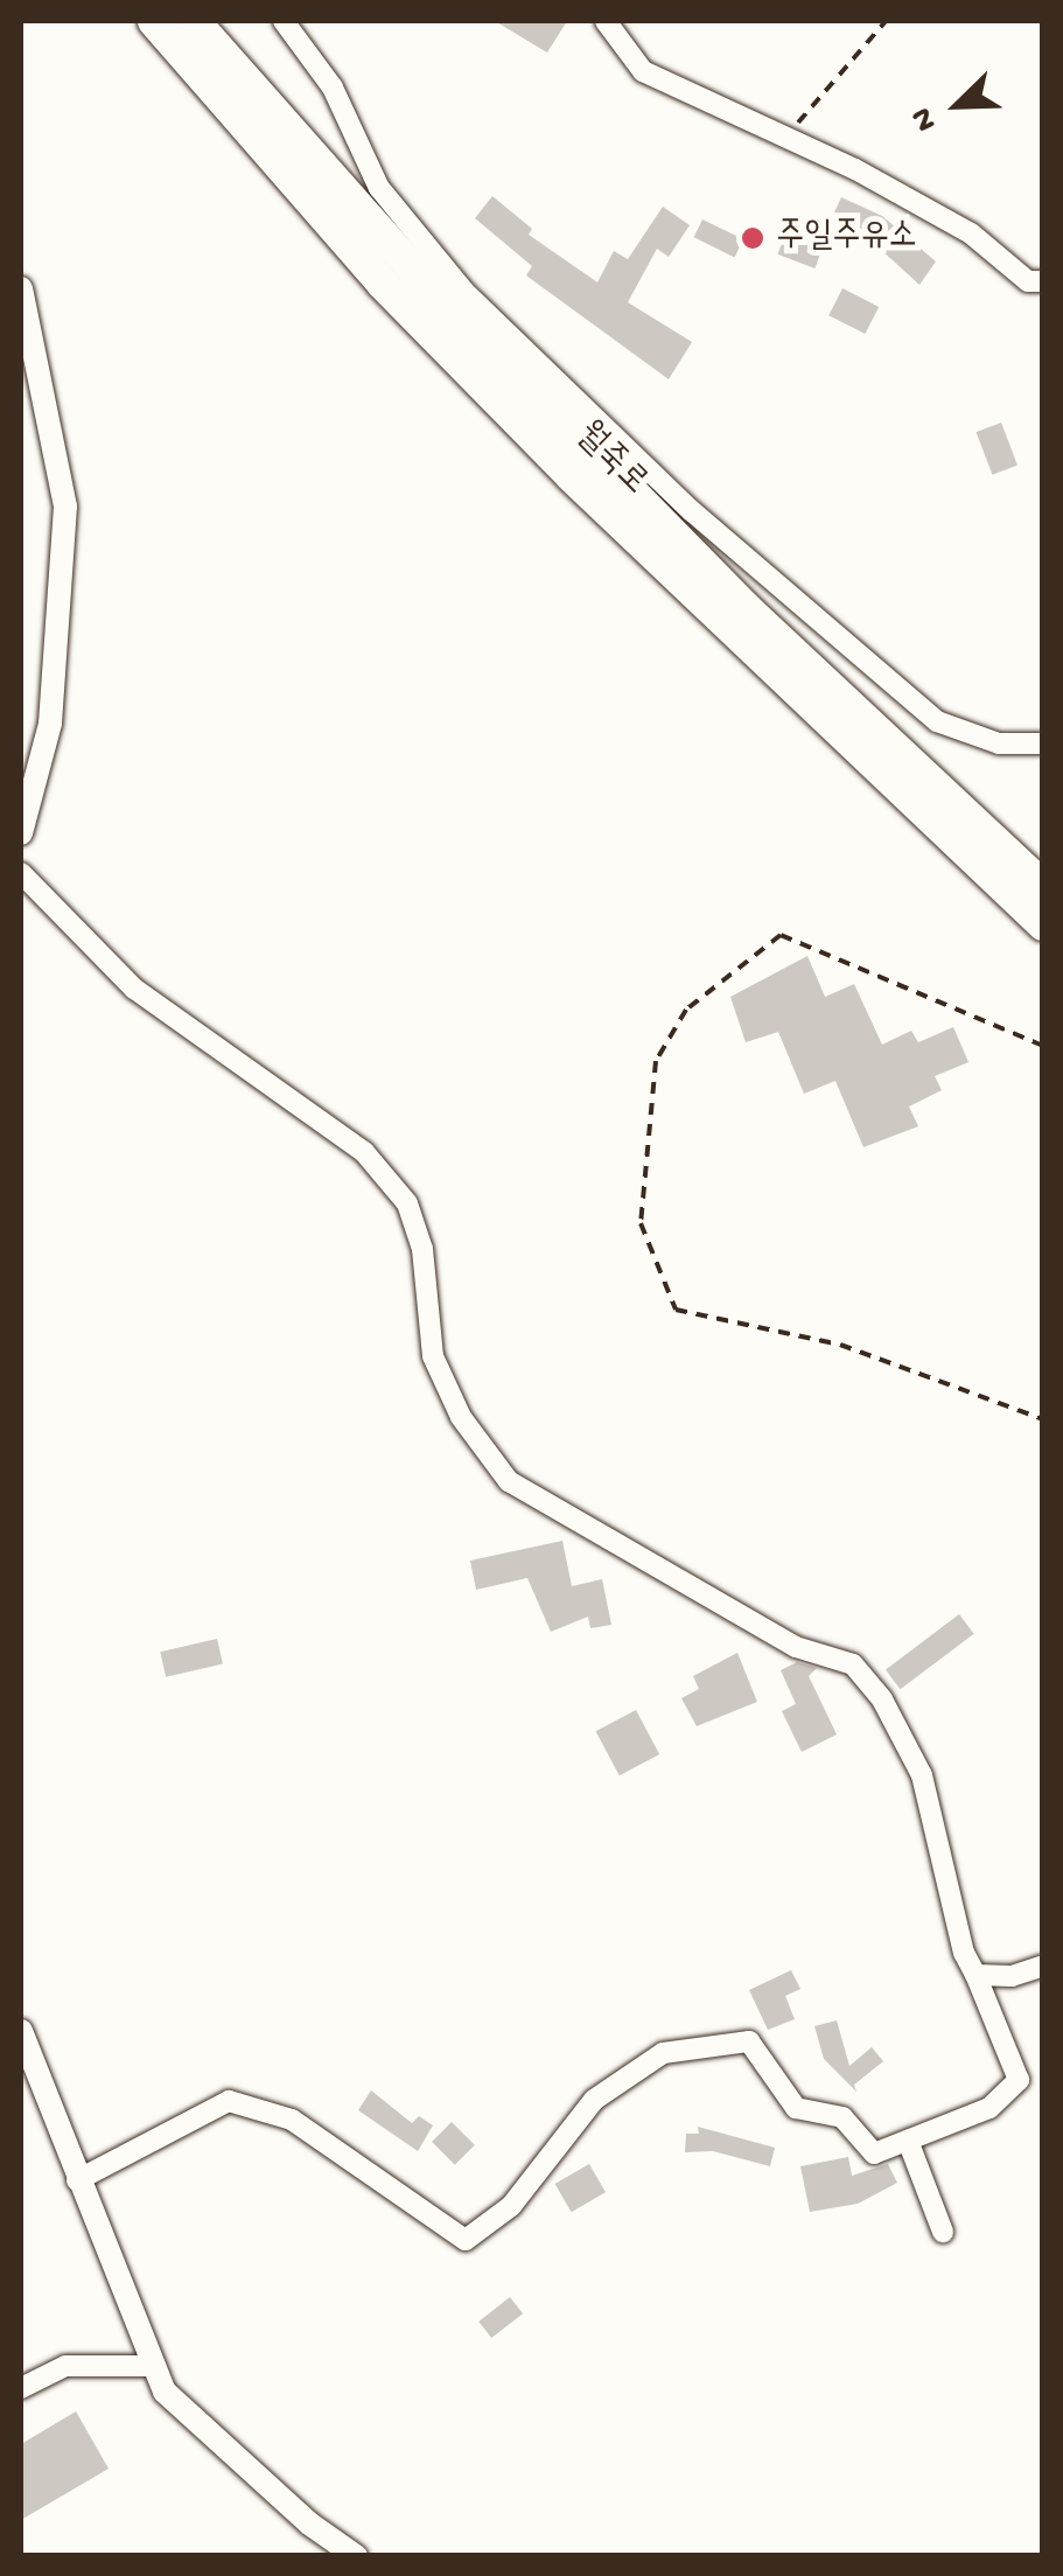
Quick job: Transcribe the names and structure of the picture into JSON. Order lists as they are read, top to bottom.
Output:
{
  "streets": {
    "main road": ["월죽로"]
  },
  "places": ["주일주유소"],
  "north": "bottom left"
}
